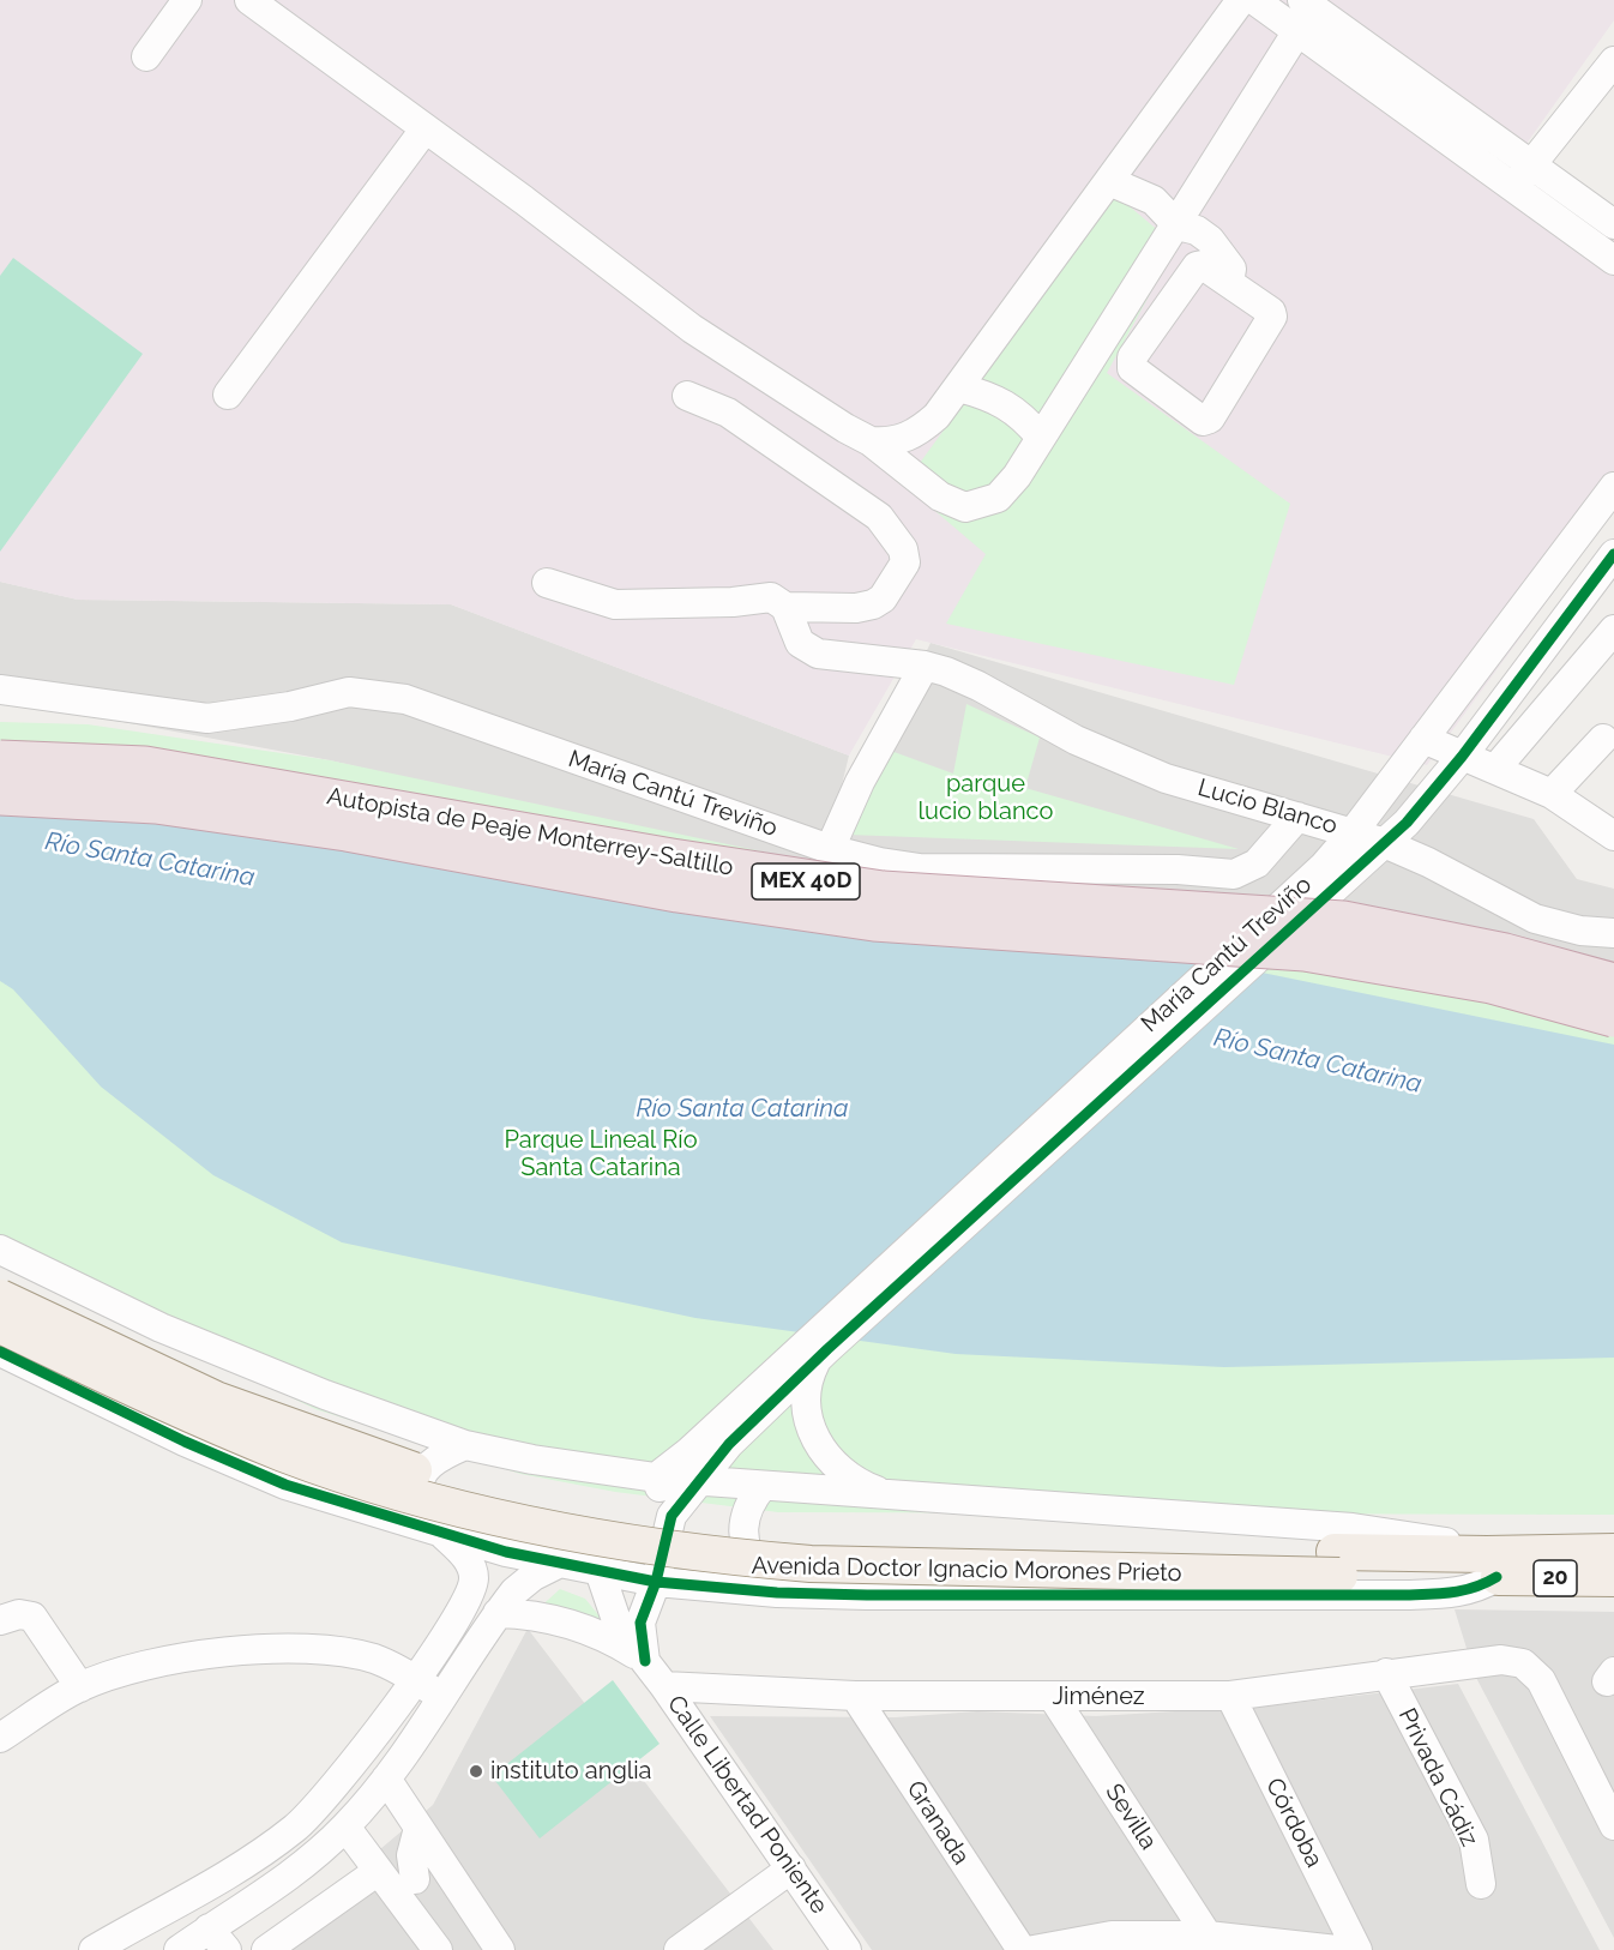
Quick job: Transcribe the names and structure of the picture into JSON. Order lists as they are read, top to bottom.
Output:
{
  "streets": {
    "highway": ["Autopista de Peaje Monterrey-Saltillo", "MEX 40D"],
    "main road": ["Avenida Doctor Ignacio Morones Prieto", "20"],
    "street": [
      "María Cantú Treviño",
      "Lucio Blanco",
      "Jiménez",
      "Privada Cádiz",
      "Calle Libertad Poniente",
      "Sevilla",
      "Granada",
      "Córdoba"
    ]
  },
  "crossings": [
    ["María Cantú Treviño", "Lucio Blanco"],
    ["Avenida Doctor Ignacio Morones Prieto", "20"],
    ["Avenida Doctor Ignacio Morones Prieto", "Calle Libertad Poniente"],
    ["Jiménez", "Privada Cádiz"],
    ["Jiménez", "Calle Libertad Poniente"],
    ["Jiménez", "Sevilla"],
    ["Jiménez", "Granada"],
    ["Jiménez", "Córdoba"]
  ],
  "water": ["Río Santa Catarina"],
  "parks": ["parque lucio blanco", "Parque Lineal Río Santa Catarina"],
  "places": ["instituto anglia"]
}
